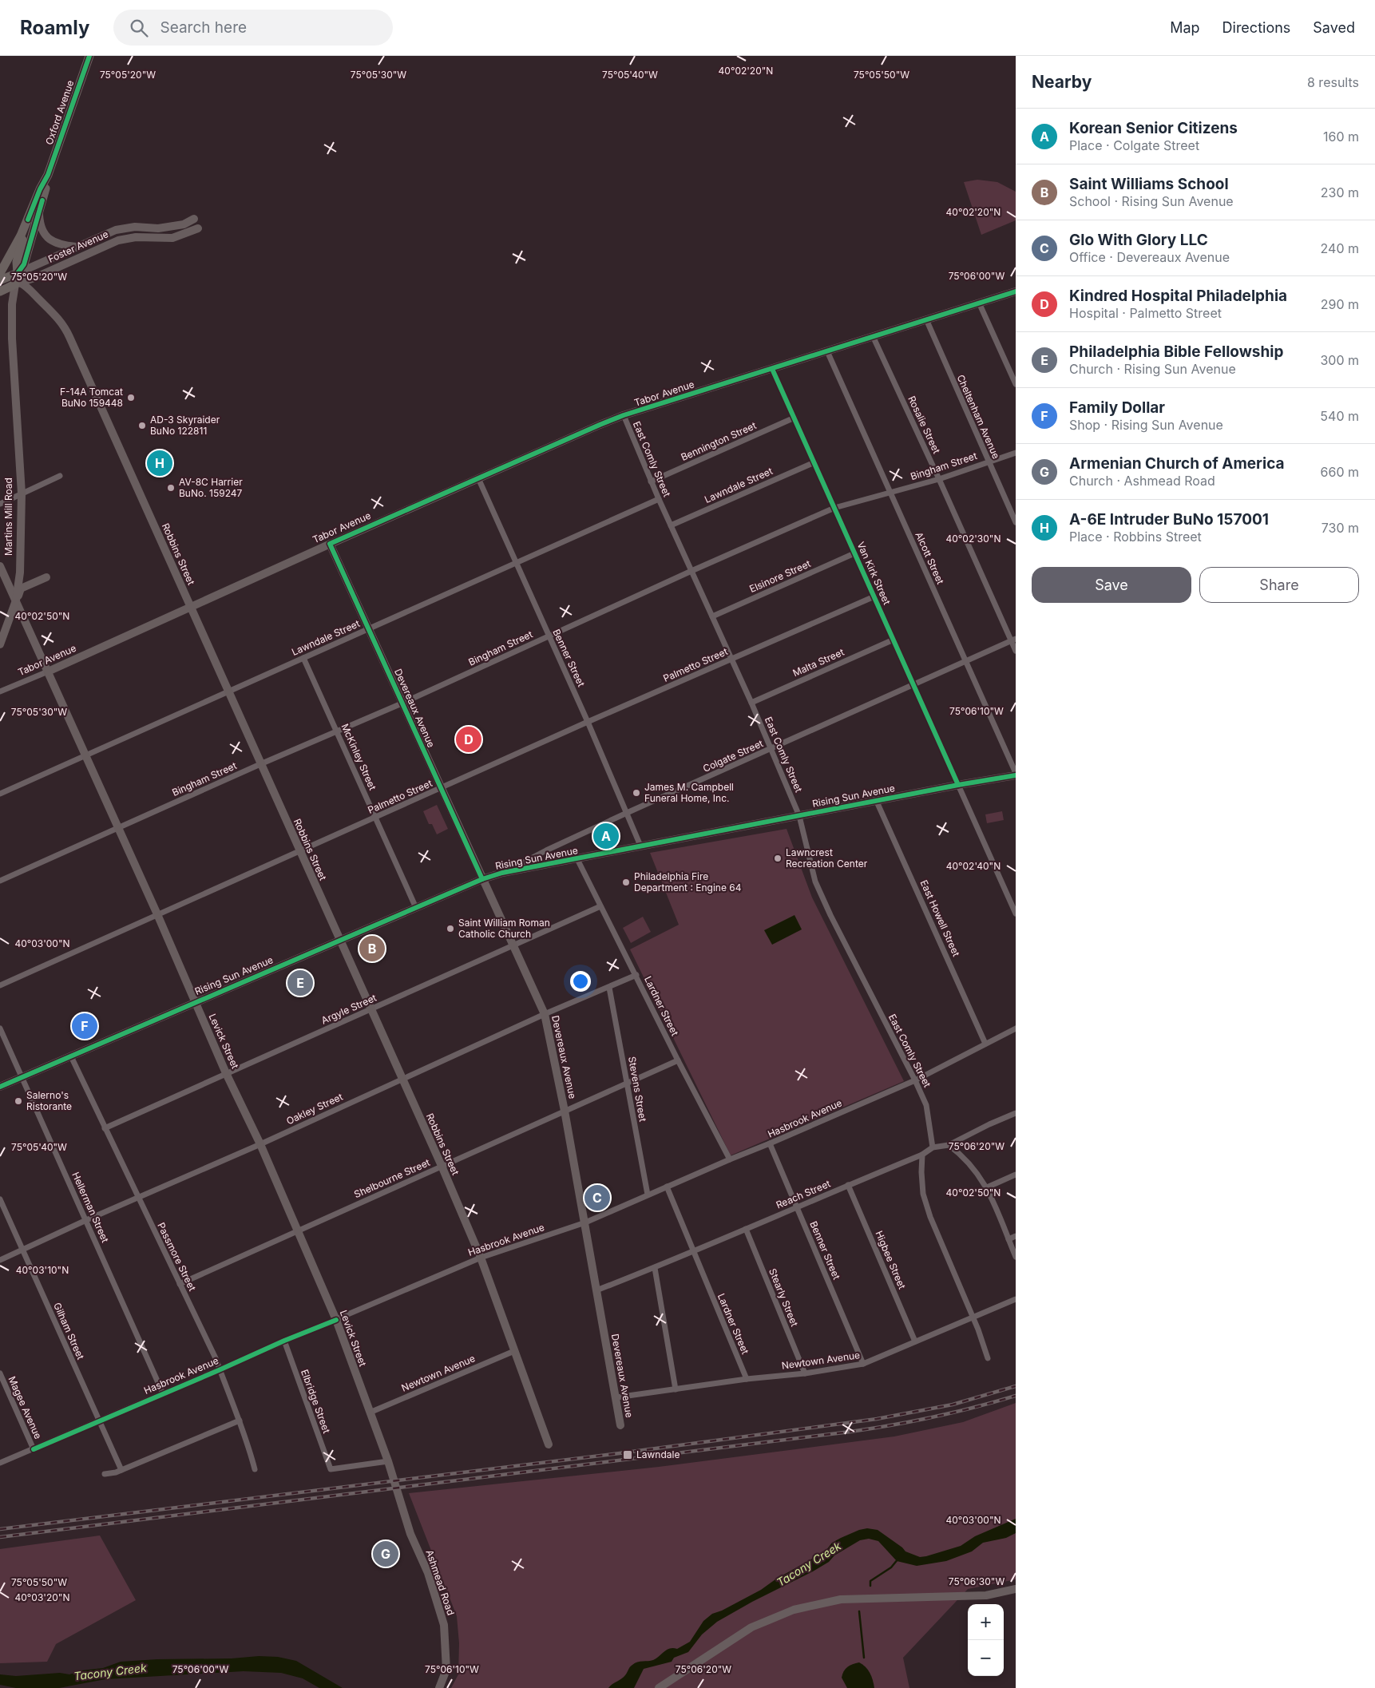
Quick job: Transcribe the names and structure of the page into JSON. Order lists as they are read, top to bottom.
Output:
{
  "streets": {
    "main road": ["Oxford Avenue", "Martins Mill Road"],
    "street": [
      "Foster Avenue",
      "Tabor Avenue",
      "Cheltenham Avenue",
      "Rosalie Street",
      "Bennington Street",
      "East Comly Street",
      "Bingham Street",
      "Lawndale Street",
      "Robbins Street",
      "Alcott Street",
      "Van Kirk Street",
      "Elsinore Street",
      "Benner Street",
      "Malta Street",
      "Palmetto Street",
      "Devereaux Avenue",
      "Colgate Street",
      "McKinley Street",
      "Rising Sun Avenue",
      "East Howell Street",
      "Lardner Street",
      "Argyle Street",
      "Levick Street",
      "Stevens Street",
      "Oakley Street",
      "Hasbrook Avenue",
      "Shelbourne Street",
      "Reach Street",
      "Hellerman Street",
      "Passmore Street",
      "Higbee Street",
      "Stearly Street",
      "Gilham Street",
      "Newtown Avenue",
      "Elbridge Street",
      "Magee Avenue",
      "Ashmead Road"
    ]
  },
  "crossings": [
    ["Oxford Avenue", "Foster Avenue"],
    ["Oxford Avenue", "Martins Mill Road"],
    ["Foster Avenue", "Martins Mill Road"],
    ["Foster Avenue", "Robbins Street"],
    ["Tabor Avenue", "Cheltenham Avenue"],
    ["Tabor Avenue", "Rosalie Street"],
    ["Tabor Avenue", "East Comly Street"],
    ["Tabor Avenue", "Robbins Street"],
    ["Tabor Avenue", "Alcott Street"],
    ["Tabor Avenue", "Van Kirk Street"],
    ["Tabor Avenue", "Benner Street"],
    ["Tabor Avenue", "Devereaux Avenue"],
    ["Tabor Avenue", "Levick Street"],
    ["Cheltenham Avenue", "Bingham Street"],
    ["Rosalie Street", "Bingham Street"],
    ["Rosalie Street", "Colgate Street"],
    ["Bennington Street", "East Comly Street"],
    ["Bennington Street", "Van Kirk Street"],
    ["East Comly Street", "Bingham Street"],
    ["East Comly Street", "Lawndale Street"],
    ["East Comly Street", "Elsinore Street"],
    ["East Comly Street", "Malta Street"],
    ["East Comly Street", "Palmetto Street"],
    ["East Comly Street", "Colgate Street"],
    ["East Comly Street", "Rising Sun Avenue"],
    ["East Comly Street", "Hasbrook Avenue"],
    ["East Comly Street", "Reach Street"],
    ["Bingham Street", "Robbins Street"],
    ["Bingham Street", "Alcott Street"],
    ["Bingham Street", "Van Kirk Street"],
    ["Bingham Street", "Benner Street"],
    ["Bingham Street", "Devereaux Avenue"],
    ["Bingham Street", "McKinley Street"],
    ["Bingham Street", "Levick Street"],
    ["Lawndale Street", "Robbins Street"],
    ["Lawndale Street", "Van Kirk Street"],
    ["Lawndale Street", "Benner Street"],
    ["Lawndale Street", "Devereaux Avenue"],
    ["Lawndale Street", "McKinley Street"],
    ["Lawndale Street", "Levick Street"],
    ["Martins Mill Road", "Robbins Street"],
    ["Martins Mill Road", "Levick Street"],
    ["Robbins Street", "Palmetto Street"],
    ["Robbins Street", "Rising Sun Avenue"],
    ["Robbins Street", "Argyle Street"],
    ["Robbins Street", "Oakley Street"],
    ["Robbins Street", "Hasbrook Avenue"],
    ["Robbins Street", "Shelbourne Street"],
    ["Robbins Street", "Newtown Avenue"],
    ["Alcott Street", "Colgate Street"],
    ["Alcott Street", "Rising Sun Avenue"],
    ["Van Kirk Street", "Elsinore Street"],
    ["Van Kirk Street", "Malta Street"],
    ["Van Kirk Street", "Palmetto Street"],
    ["Van Kirk Street", "Colgate Street"],
    ["Van Kirk Street", "Rising Sun Avenue"],
    ["Benner Street", "Palmetto Street"],
    ["Benner Street", "Colgate Street"],
    ["Benner Street", "Rising Sun Avenue"],
    ["Benner Street", "Hasbrook Avenue"],
    ["Benner Street", "Reach Street"],
    ["Benner Street", "Newtown Avenue"],
    ["Palmetto Street", "Devereaux Avenue"],
    ["Palmetto Street", "McKinley Street"],
    ["Palmetto Street", "Levick Street"],
    ["Devereaux Avenue", "Rising Sun Avenue"],
    ["Devereaux Avenue", "Argyle Street"],
    ["Devereaux Avenue", "Oakley Street"],
    ["Devereaux Avenue", "Hasbrook Avenue"],
    ["Devereaux Avenue", "Shelbourne Street"],
    ["Devereaux Avenue", "Reach Street"],
    ["Devereaux Avenue", "Newtown Avenue"],
    ["Colgate Street", "Rising Sun Avenue"],
    ["McKinley Street", "Rising Sun Avenue"],
    ["Rising Sun Avenue", "East Howell Street"],
    ["Rising Sun Avenue", "Lardner Street"],
    ["Rising Sun Avenue", "Levick Street"],
    ["Rising Sun Avenue", "Hellerman Street"],
    ["Rising Sun Avenue", "Passmore Street"],
    ["East Howell Street", "Hasbrook Avenue"],
    ["Lardner Street", "Argyle Street"],
    ["Lardner Street", "Oakley Street"],
    ["Lardner Street", "Hasbrook Avenue"],
    ["Lardner Street", "Shelbourne Street"],
    ["Lardner Street", "Reach Street"],
    ["Lardner Street", "Newtown Avenue"],
    ["Argyle Street", "Levick Street"],
    ["Argyle Street", "Passmore Street"],
    ["Levick Street", "Oakley Street"],
    ["Levick Street", "Hasbrook Avenue"],
    ["Levick Street", "Shelbourne Street"],
    ["Levick Street", "Newtown Avenue"],
    ["Levick Street", "Elbridge Street"],
    ["Levick Street", "Ashmead Road"],
    ["Stevens Street", "Oakley Street"],
    ["Stevens Street", "Hasbrook Avenue"],
    ["Stevens Street", "Shelbourne Street"],
    ["Oakley Street", "Hellerman Street"],
    ["Oakley Street", "Passmore Street"],
    ["Oakley Street", "Gilham Street"],
    ["Hasbrook Avenue", "Hellerman Street"],
    ["Hasbrook Avenue", "Passmore Street"],
    ["Hasbrook Avenue", "Gilham Street"],
    ["Hasbrook Avenue", "Elbridge Street"],
    ["Hasbrook Avenue", "Magee Avenue"],
    ["Shelbourne Street", "Passmore Street"],
    ["Reach Street", "Higbee Street"],
    ["Reach Street", "Stearly Street"],
    ["Higbee Street", "Newtown Avenue"],
    ["Stearly Street", "Newtown Avenue"]
  ],
  "water": ["Tacony Creek"],
  "places": {
    "other": [
      "F-14A Tomcat BuNo 159448",
      "AD-3 Skyraider BuNo 122811",
      "AV-8C Harrier BuNo. 159247",
      "James M. Campbell Funeral Home, Inc.",
      "Lawncrest Recreation Center",
      "Philadelphia Fire Department : Engine 64",
      "Saint William Roman Catholic Church",
      "Salerno's Ristorante"
    ],
    "transit": ["Lawndale"]
  },
  "page": {
    "header": "Roamly",
    "search": "Search here",
    "nav": ["Map", "Directions", "Saved"],
    "heading": ["Nearby", "8 results"],
    "list": [
      {
        "mark": "A",
        "name": "Korean Senior Citizens",
        "note": "Place · Colgate Street",
        "value": "160 m"
      },
      {
        "mark": "B",
        "name": "Saint Williams School",
        "note": "School · Rising Sun Avenue",
        "value": "230 m"
      },
      {
        "mark": "C",
        "name": "Glo With Glory LLC",
        "note": "Office · Devereaux Avenue",
        "value": "240 m"
      },
      {
        "mark": "D",
        "name": "Kindred Hospital Philadelphia",
        "note": "Hospital · Palmetto Street",
        "value": "290 m"
      },
      {
        "mark": "E",
        "name": "Philadelphia Bible Fellowship",
        "note": "Church · Rising Sun Avenue",
        "value": "300 m"
      },
      {
        "mark": "F",
        "name": "Family Dollar",
        "note": "Shop · Rising Sun Avenue",
        "value": "540 m"
      },
      {
        "mark": "G",
        "name": "Armenian Church of America",
        "note": "Church · Ashmead Road",
        "value": "660 m"
      },
      {
        "mark": "H",
        "name": "A-6E Intruder BuNo 157001",
        "note": "Place · Robbins Street",
        "value": "730 m"
      }
    ],
    "pins": [
      "H",
      "D",
      "A",
      "B",
      "E",
      "F",
      "C",
      "G"
    ],
    "buttons": ["Save", "Share"],
    "map_buttons": ["+", "−"]
  },
  "coordinates": [
    "40°02'20\"N",
    "75°05'30\"W",
    "75°05'40\"W",
    "75°05'50\"W",
    "75°05'20\"W",
    "75°06'00\"W",
    "40°02'30\"N",
    "40°02'50\"N",
    "75°06'10\"W",
    "40°02'40\"N",
    "40°03'00\"N",
    "75°06'20\"W",
    "40°03'10\"N",
    "75°06'30\"W",
    "40°03'20\"N"
  ]
}
